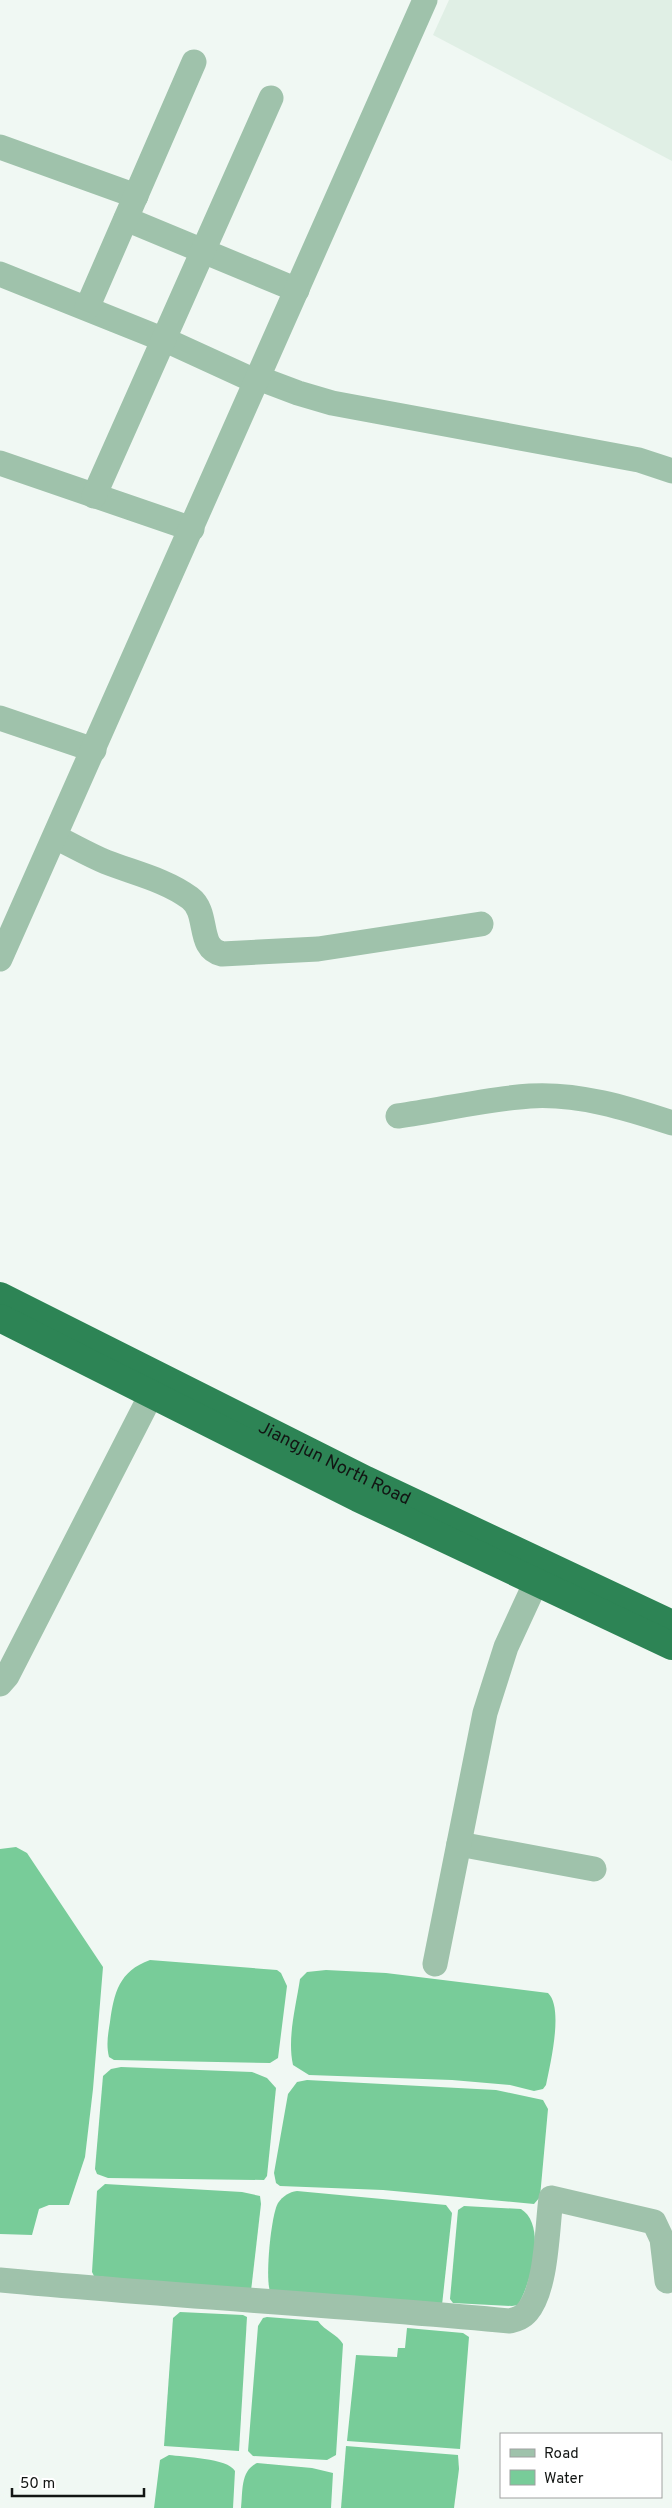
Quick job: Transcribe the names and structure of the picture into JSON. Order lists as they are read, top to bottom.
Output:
{
  "streets": {
    "highway": ["Jiangjun North Road"]
  },
  "legend": ["Road", "Water"],
  "scale_bar": "50 m"
}
